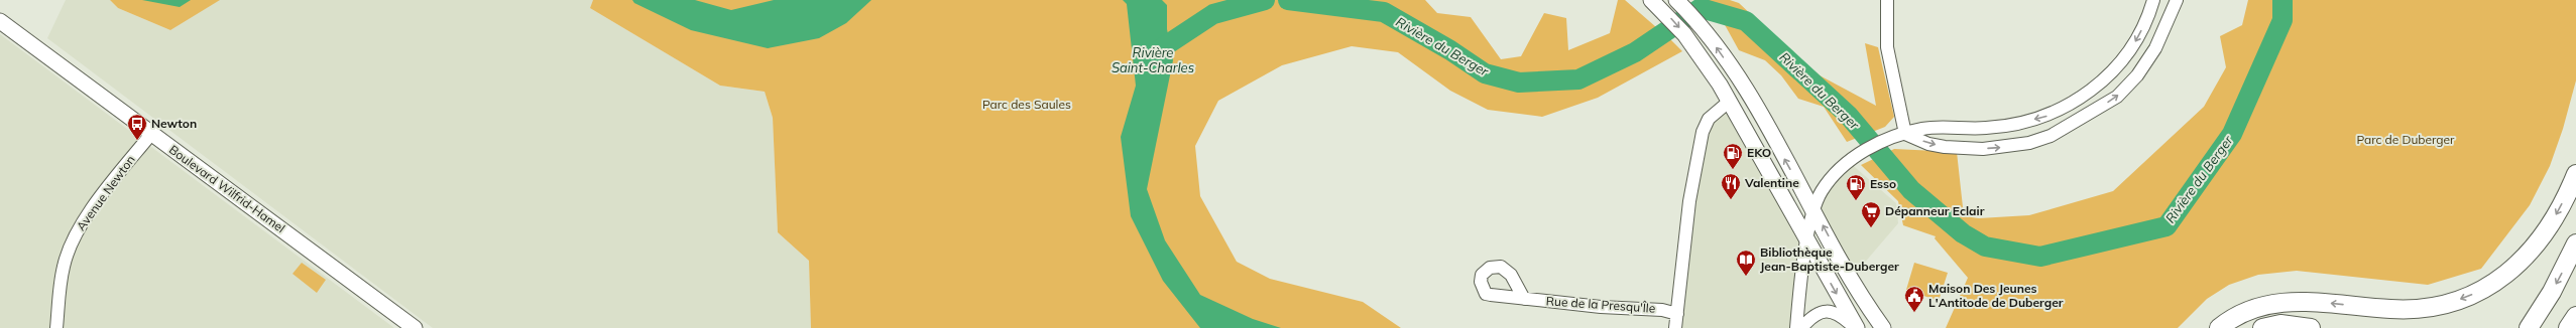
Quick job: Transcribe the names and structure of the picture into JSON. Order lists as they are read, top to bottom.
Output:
{
  "streets": {
    "main road": ["Boulevard Wilfrid-Hamel"],
    "street": ["Avenue Newton", "Rue de la Presqu'Île"]
  },
  "crossings": [
    ["Boulevard Wilfrid-Hamel", "Avenue Newton"]
  ],
  "water": ["Rivière du Berger", "Rivière Saint-Charles"],
  "parks": ["Parc des Saules", "Parc de Duberger"],
  "places": {
    "bus stop": ["Newton"],
    "fuel station": ["EKO", "Esso"],
    "restaurant": ["Valentine"],
    "supermarket": ["Dépanneur Eclair"],
    "library": ["Bibliothèque Jean-Baptiste-Duberger"],
    "public building": ["Maison Des Jeunes L'Antitode de Duberger"]
  }
}
